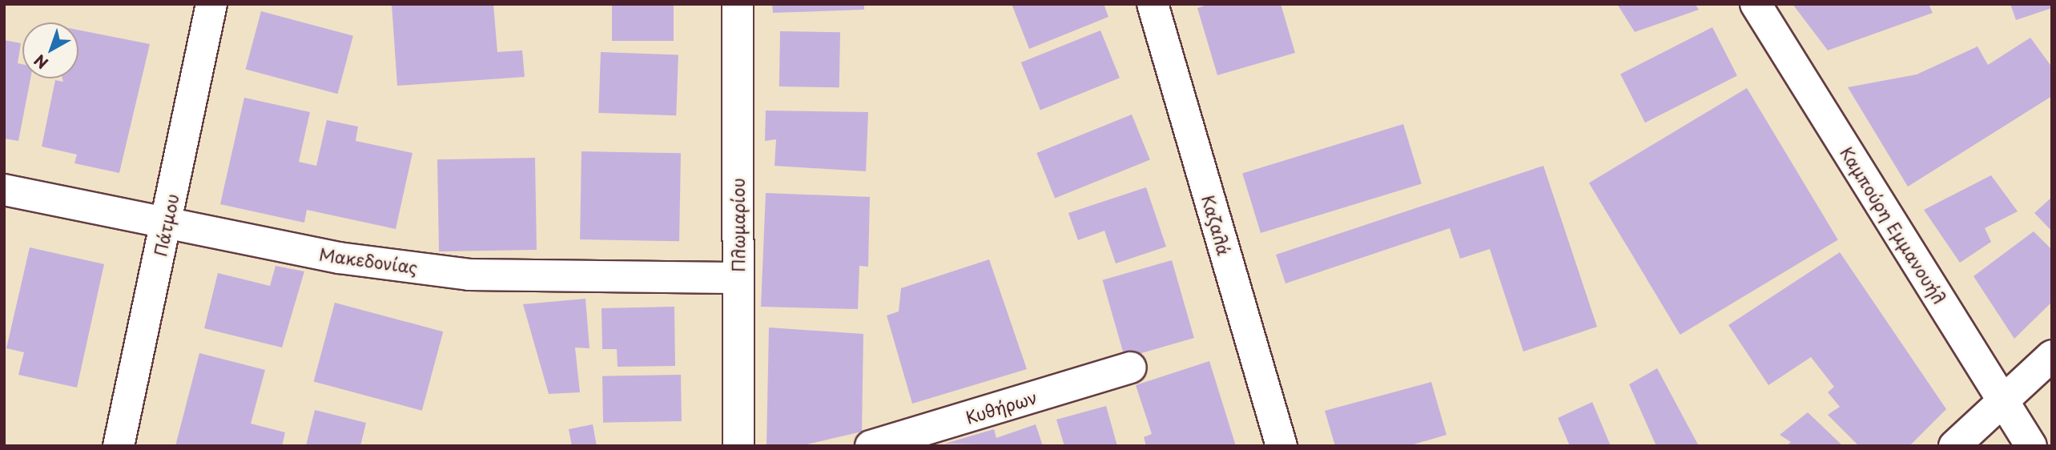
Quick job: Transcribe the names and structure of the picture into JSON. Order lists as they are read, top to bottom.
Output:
{
  "streets": {
    "street": [
      "Πάτμου",
      "Πλωμαρίου",
      "Καζαλά",
      "Καμπούρη Εμμανουήλ",
      "Μακεδονίας",
      "Κυθήρων"
    ]
  },
  "crossings": [
    ["Πάτμου", "Μακεδονίας"],
    ["Πλωμαρίου", "Μακεδονίας"]
  ],
  "north": "bottom left"
}
